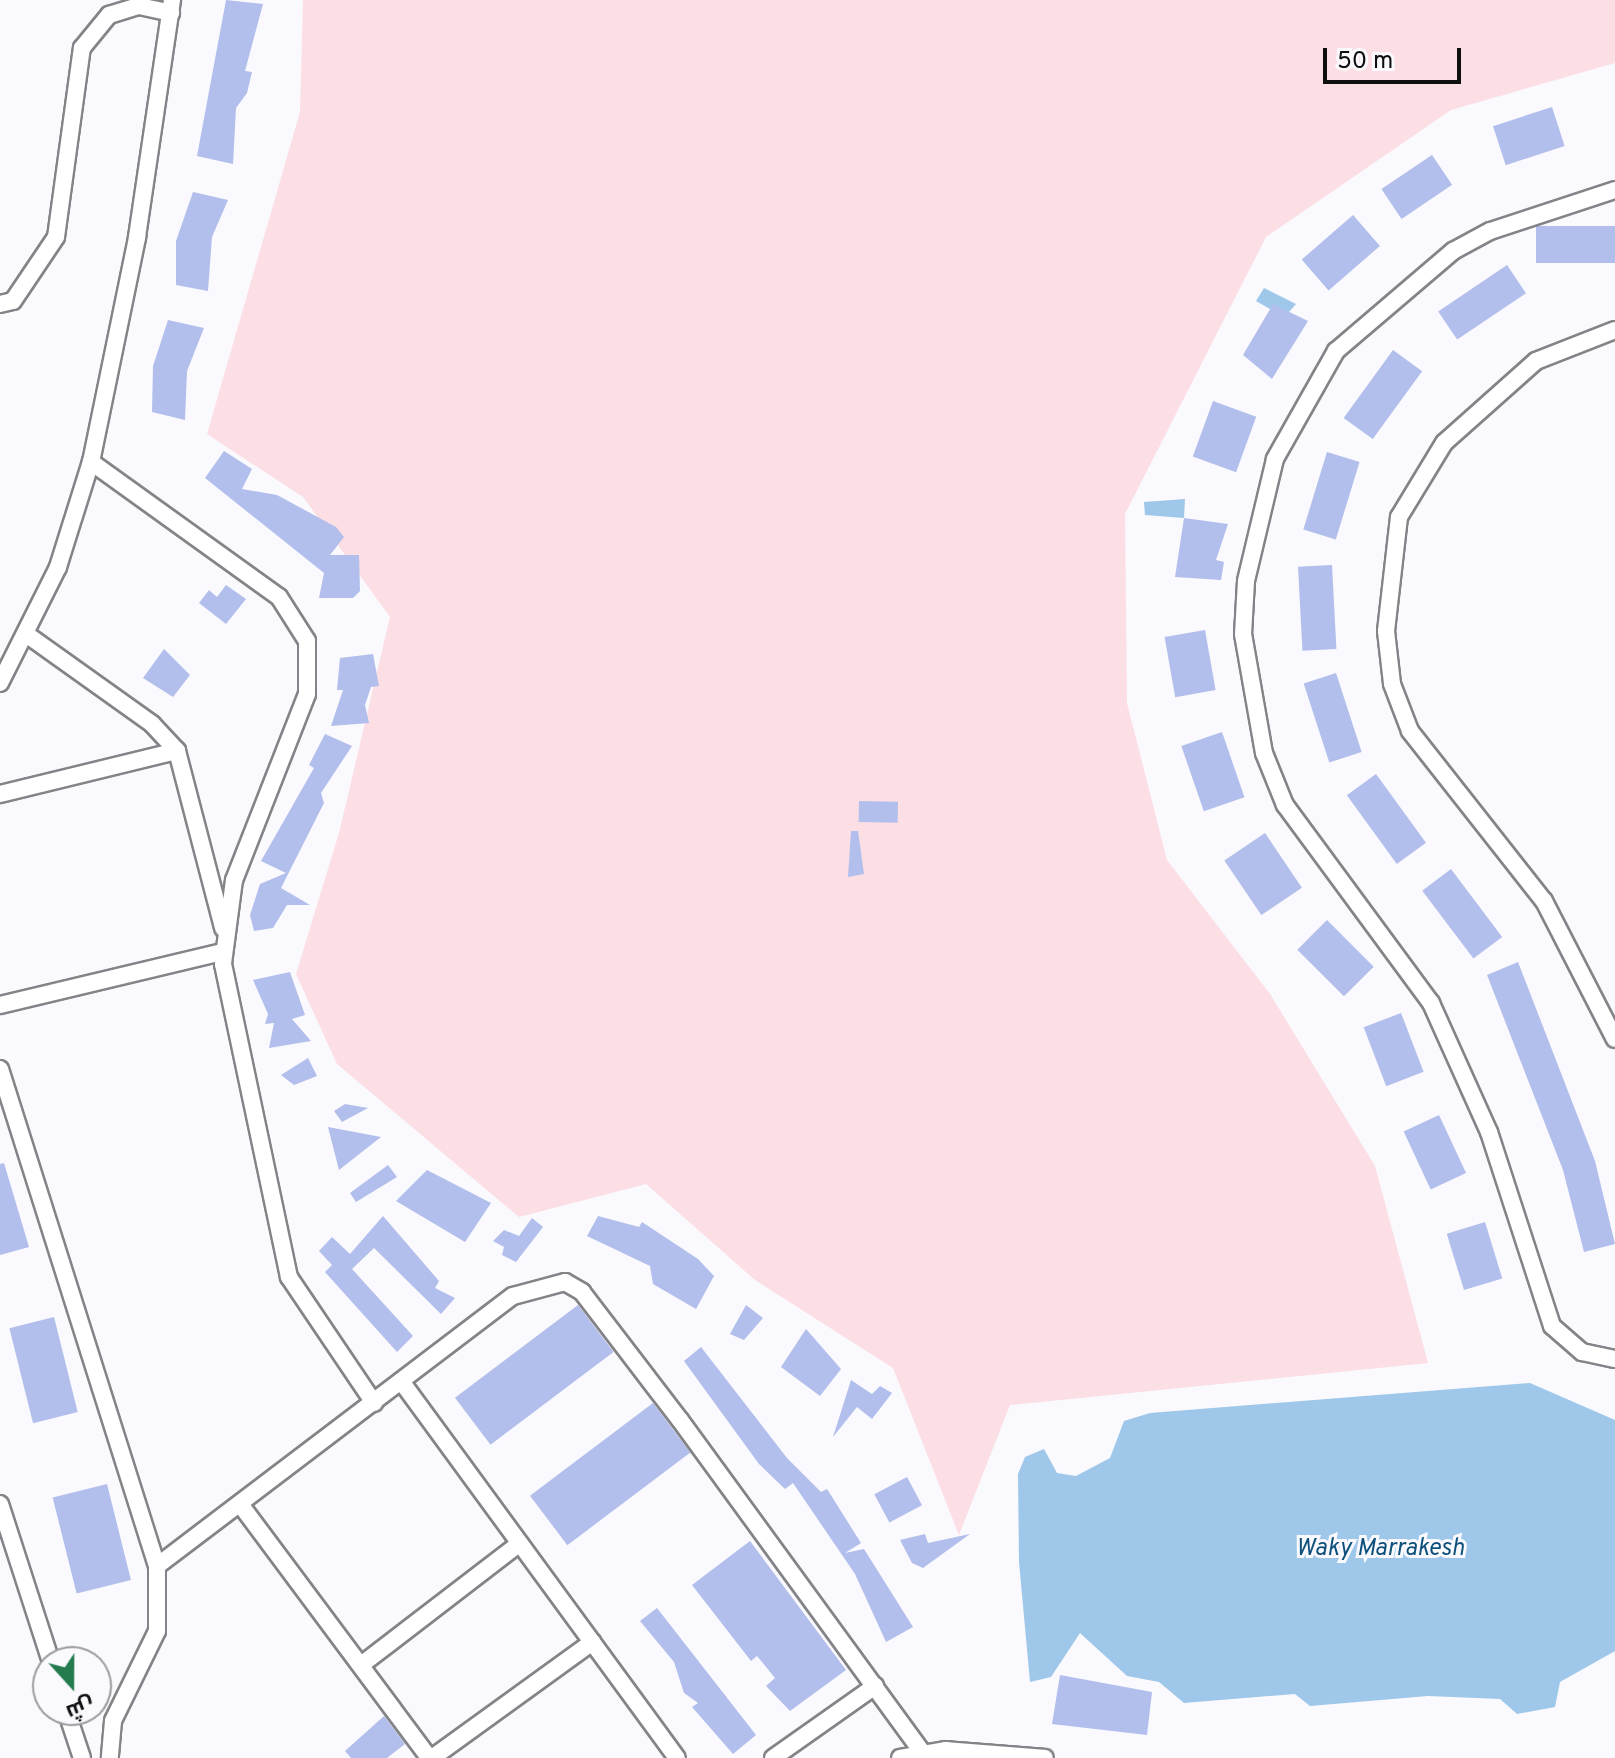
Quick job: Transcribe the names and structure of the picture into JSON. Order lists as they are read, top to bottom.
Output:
{
  "water": ["Waky Marrakesh"],
  "scale_bar": "50 m",
  "north": "bottom"
}
